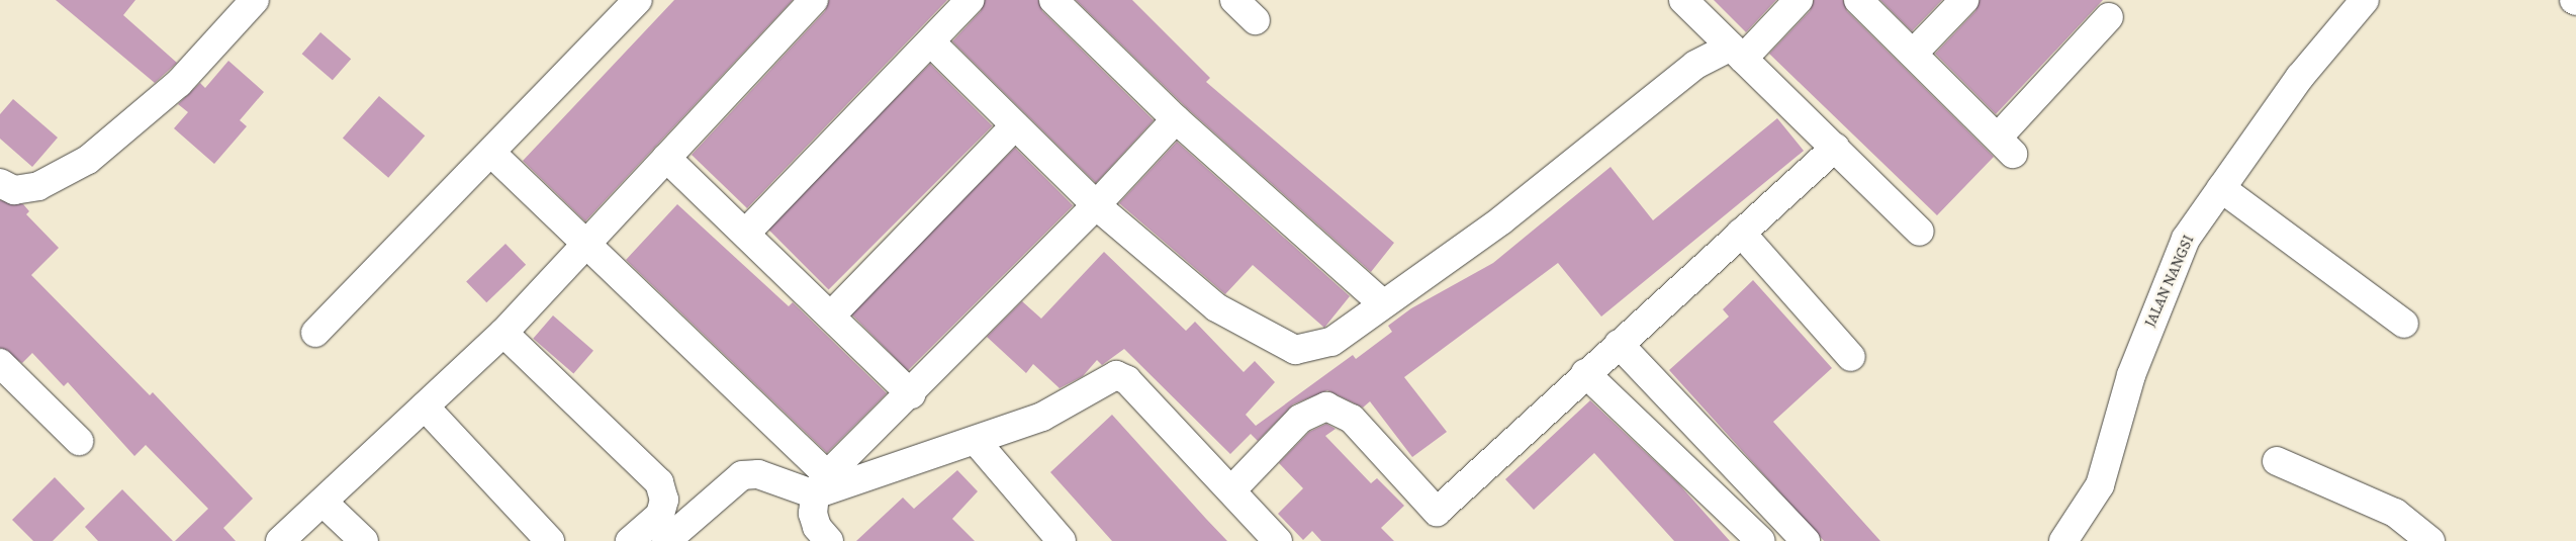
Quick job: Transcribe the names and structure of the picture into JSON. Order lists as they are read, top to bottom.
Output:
{
  "streets": {
    "street": ["JALAN NANGSI"]
  }
}
